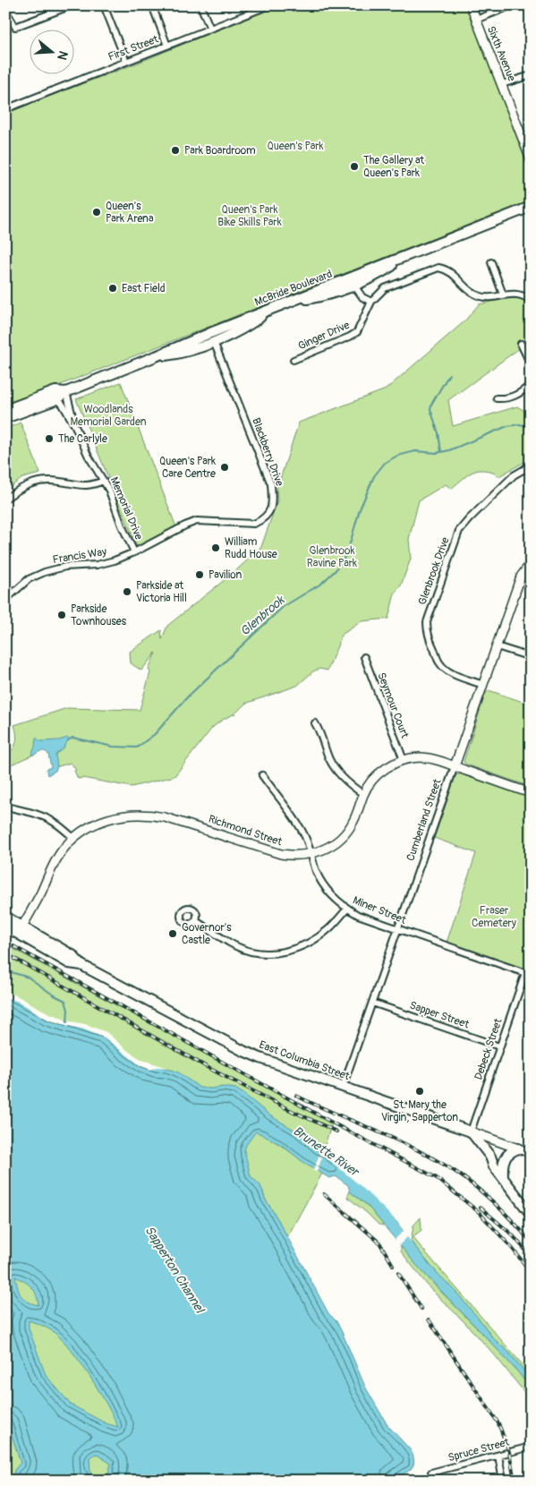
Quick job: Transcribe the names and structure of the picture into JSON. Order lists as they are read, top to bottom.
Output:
{
  "streets": {
    "main road": ["McBride Boulevard", "East Columbia Street"],
    "street": [
      "First Street",
      "Sixth Avenue",
      "Ginger Drive",
      "Blackberry Drive",
      "Memorial Drive",
      "Francis Way",
      "Glenbrook Drive",
      "Seymour Court",
      "Cumberland Street",
      "Richmond Street",
      "Miner Street",
      "Sapper Street",
      "Debeck Street",
      "Spruce Street"
    ]
  },
  "crossings": [
    ["McBride Boulevard", "Memorial Drive"],
    ["Blackberry Drive", "Francis Way"],
    ["Memorial Drive", "Francis Way"],
    ["Glenbrook Drive", "Cumberland Street"],
    ["Seymour Court", "Richmond Street"],
    ["Cumberland Street", "Richmond Street"],
    ["Cumberland Street", "Miner Street"],
    ["Cumberland Street", "Sapper Street"],
    ["Cumberland Street", "East Columbia Street"],
    ["Richmond Street", "Miner Street"],
    ["Richmond Street", "East Columbia Street"],
    ["Miner Street", "Debeck Street"],
    ["Sapper Street", "Debeck Street"],
    ["Debeck Street", "East Columbia Street"]
  ],
  "water": ["Glenbrook", "Brunette River", "Sapperton Channel"],
  "parks": [
    "Queen's Park",
    "Queen's Park Bike Skills Park",
    "Woodlands Memorial Garden",
    "Glenbrook Ravine Park",
    "Fraser Cemetery"
  ],
  "places": [
    "Park Boardroom",
    "The Gallery at Queen's Park",
    "Queen's Park Arena",
    "East Field",
    "The Carlyle",
    "Queen's Park Care Centre",
    "William Rudd House",
    "Pavilion",
    "Parkside at Victoria Hill",
    "Parkside Townhouses",
    "Governor's Castle",
    "St. Mary the Virgin, Sapperton"
  ],
  "north": "right"
}
